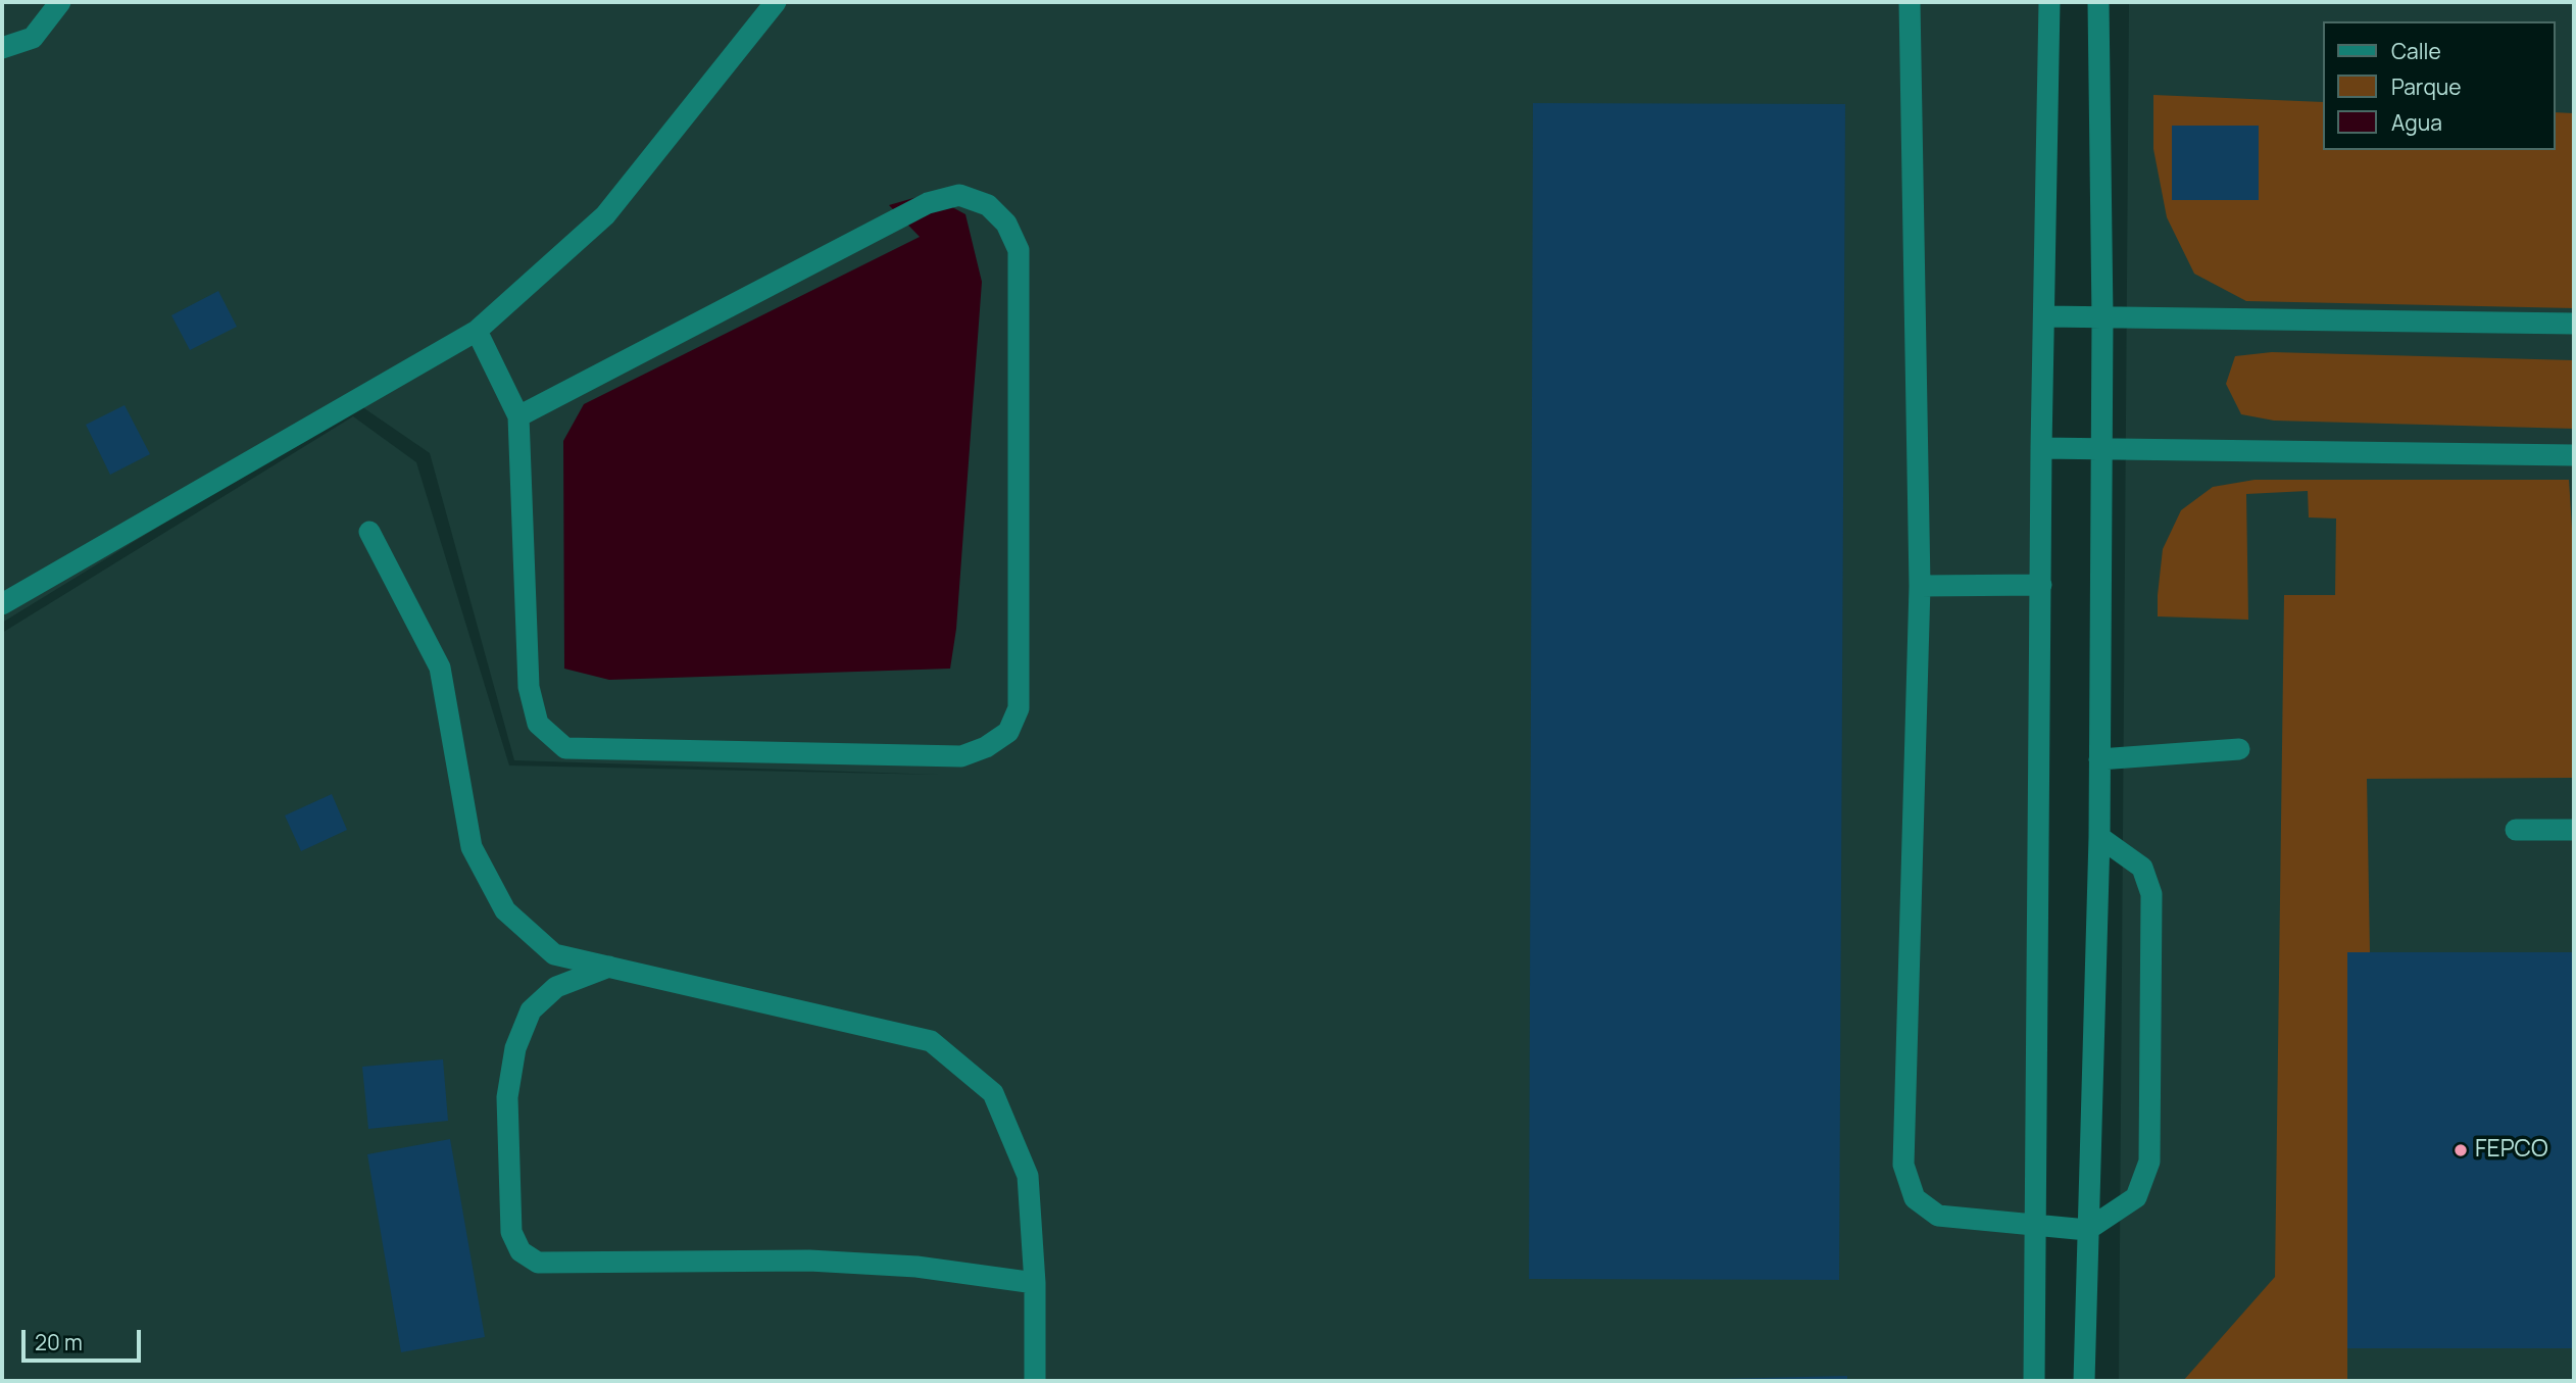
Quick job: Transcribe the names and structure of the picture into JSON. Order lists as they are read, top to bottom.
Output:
{
  "places": ["FEPCO"],
  "legend": ["Calle", "Parque", "Agua"],
  "scale_bar": "20 m"
}
